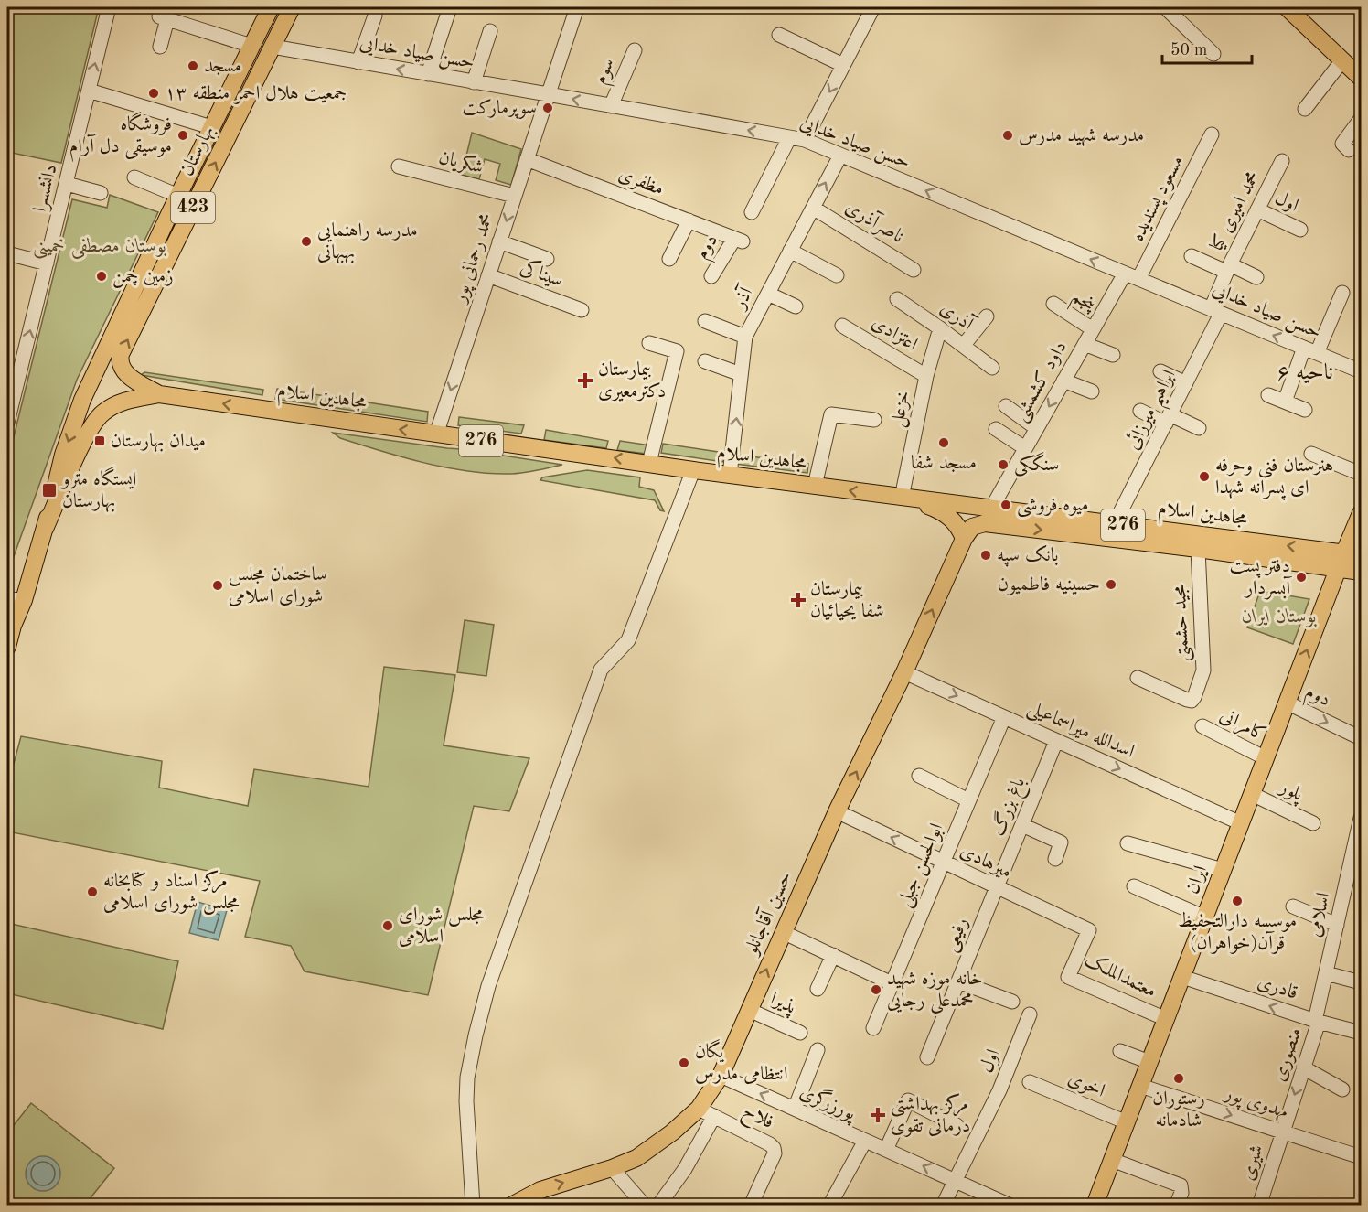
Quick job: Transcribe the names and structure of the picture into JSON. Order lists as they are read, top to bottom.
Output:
{
  "streets": {
    "main road": [
      "بهارستان",
      "423",
      "مجاهدین اسلام",
      "276",
      "ایران",
      "حسین آقاجانلو"
    ],
    "street": [
      "حسن صیاد خدایی",
      "سوم",
      "شکریان",
      "مظفری",
      "دانشسرا",
      "مسعود پسندیده",
      "اول",
      "محمد امیری کیا",
      "ناصرآذری",
      "دوم",
      "محمد رحمانی پور",
      "سیناکی",
      "آذر",
      "پنجم",
      "آذری",
      "اعتزادی",
      "داود کشمشی",
      "خزعل",
      "ابراهیم میرزائی",
      "مجید حشمتی",
      "کامرانی",
      "اسدالله میراسماعیلی",
      "پلور",
      "باغ بزرگ",
      "میرهادی",
      "ابوالحسن جبلی",
      "اسلامی",
      "رفیعی",
      "معتمدالملک",
      "قادرى",
      "پذیرا",
      "منصوری",
      "اخوی",
      "پورزرگری",
      "مهدوی پور",
      "فلاح",
      "شیری"
    ]
  },
  "crossings": [
    ["حسن صیاد خدایی", "سوم"],
    ["حسن صیاد خدایی", "بهارستان"],
    ["حسن صیاد خدایی", "مسعود پسندیده"],
    ["حسن صیاد خدایی", "محمد امیری کیا"],
    ["حسن صیاد خدایی", "محمد رحمانی پور"],
    ["حسن صیاد خدایی", "آذر"],
    ["حسن صیاد خدایی", "داود کشمشی"],
    ["حسن صیاد خدایی", "ابراهیم میرزائی"],
    ["بهارستان", "مجاهدین اسلام"],
    ["شکریان", "محمد رحمانی پور"],
    ["مظفری", "دوم"],
    ["مظفری", "محمد رحمانی پور"],
    ["اول", "محمد امیری کیا"],
    ["اول", "پورزرگری"],
    ["محمد امیری کیا", "ابراهیم میرزائی"],
    ["ناصرآذری", "آذر"],
    ["دوم", "ایران"],
    ["محمد رحمانی پور", "سیناکی"],
    ["محمد رحمانی پور", "مجاهدین اسلام"],
    ["آذر", "مجاهدین اسلام"],
    ["پنجم", "داود کشمشی"],
    ["آذری", "خزعل"],
    ["اعتزادی", "خزعل"],
    ["داود کشمشی", "مجاهدین اسلام"],
    ["مجاهدین اسلام", "خزعل"],
    ["مجاهدین اسلام", "ابراهیم میرزائی"],
    ["مجاهدین اسلام", "مجید حشمتی"],
    ["مجاهدین اسلام", "ایران"],
    ["کامرانی", "ایران"],
    ["اسدالله میراسماعیلی", "باغ بزرگ"],
    ["اسدالله میراسماعیلی", "ابوالحسن جبلی"],
    ["اسدالله میراسماعیلی", "ایران"],
    ["اسدالله میراسماعیلی", "حسین آقاجانلو"],
    ["پلور", "ایران"],
    ["باغ بزرگ", "میرهادی"],
    ["باغ بزرگ", "رفیعی"],
    ["میرهادی", "ابوالحسن جبلی"],
    ["میرهادی", "حسین آقاجانلو"],
    ["میرهادی", "رفیعی"],
    ["میرهادی", "معتمدالملک"],
    ["ایران", "معتمدالملک"],
    ["ایران", "قادرى"],
    ["ایران", "اخوی"],
    ["ایران", "مهدوی پور"],
    ["حسین آقاجانلو", "پذیرا"],
    ["حسین آقاجانلو", "پورزرگری"],
    ["حسین آقاجانلو", "فلاح"],
    ["اسلامی", "قادرى"],
    ["اسلامی", "منصوری"],
    ["قادرى", "منصوری"],
    ["منصوری", "مهدوی پور"],
    ["منصوری", "شیری"],
    ["مهدوی پور", "شیری"]
  ],
  "one_way": [
    "حسن صیاد خدایی",
    "دانشسرا",
    "دوم",
    "محمد رحمانی پور",
    "حسین آقاجانلو",
    "منصوری",
    "پورزرگری",
    "مهدوی پور"
  ],
  "districts": ["ناحیه ۶"],
  "parks": ["بوستان مصطفی خمینی", "بوستان ایران"],
  "places": {
    "other": [
      "مسجد",
      "جمعیت هلال احمر منطقه ۱۳",
      "سوپرمارکت",
      "فروشگاه موسیقی دل آرام",
      "مدرسه شهید مدرس",
      "مدرسه راهنمایی بهبهانی",
      "زمین چمن",
      "مسجد شفا",
      "سنگکی",
      "هنرستان فنی وحرفه ای پسرانه شهدا",
      "میوه فروشی",
      "بانک سپه",
      "دفتر پست آبسردار",
      "حسینیه فاطمیون",
      "ساختمان مجلس شورای اسلامی",
      "مرکز اسناد و کتابخانه مجلس شورای اسلامی",
      "موسسه دارالتحفیظ قرآن(خواهران)",
      "مجلس شورای اسلامی",
      "خانه موزه شهید محمدعلی رجایی",
      "یگان انتظامی مدرس",
      "رستوران شادمانه"
    ],
    "health": ["بیمارستان دکترمعیری", "بیمارستان شفا یحیائیان", "مرکز بهداشتی درمانی تقوی"],
    "transit": ["میدان بهارستان", "ایستگاه مترو بهارستان"]
  },
  "scale_bar": "50 m"
}
